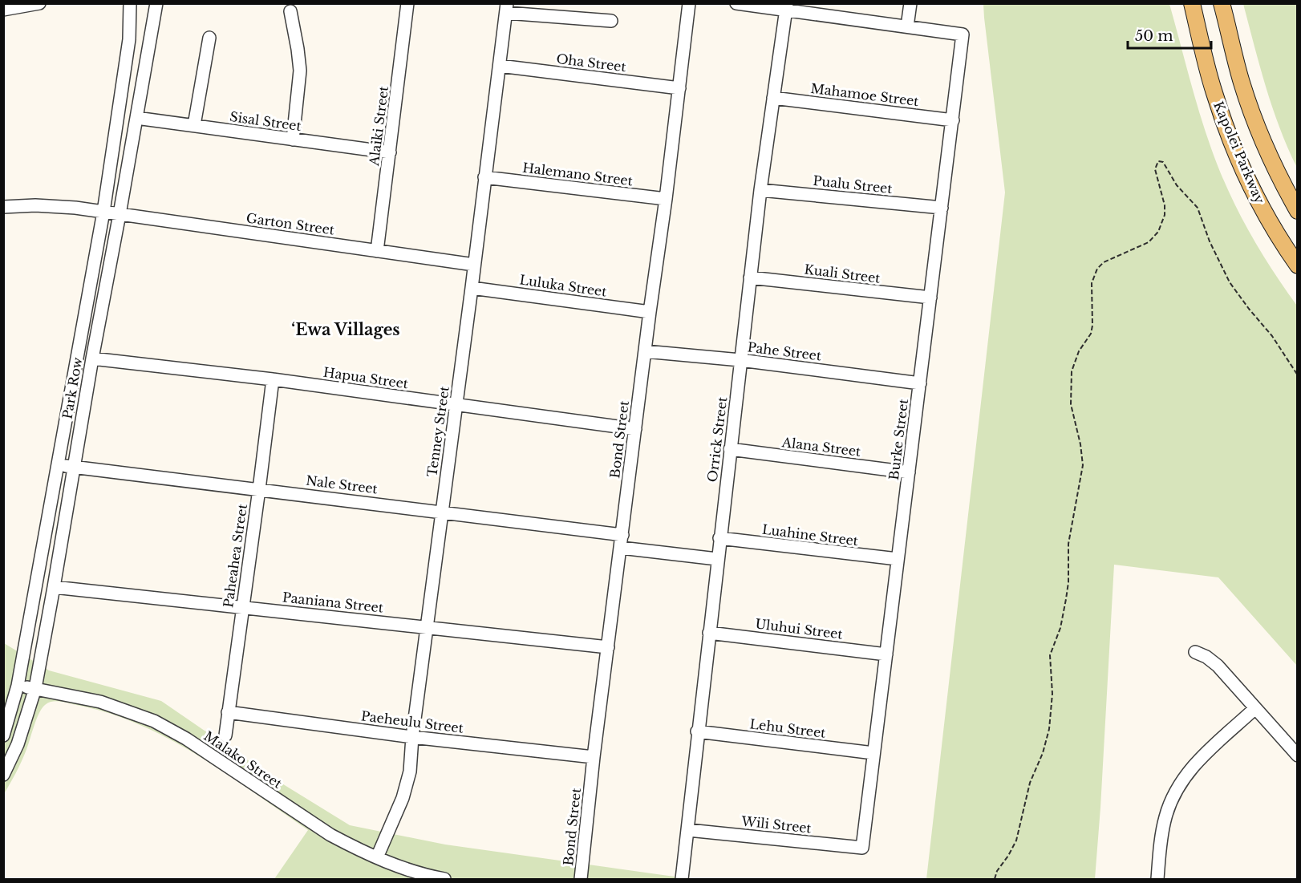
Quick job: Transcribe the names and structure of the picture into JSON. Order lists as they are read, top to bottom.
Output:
{
  "streets": {
    "main road": ["Kapolei Parkway"],
    "street": [
      "Oha Street",
      "Mahamoe Street",
      "Sisal Street",
      "Alaiki Street",
      "Halemano Street",
      "Pualu Street",
      "Garton Street",
      "Kuali Street",
      "Luluka Street",
      "Pahe Street",
      "Hapua Street",
      "Park Row",
      "Tenney Street",
      "Bond Street",
      "Orrick Street",
      "Burke Street",
      "Alana Street",
      "Nale Street",
      "Luahine Street",
      "Paheahea Street",
      "Paaniana Street",
      "Uluhui Street",
      "Paeheulu Street",
      "Lehu Street",
      "Malako Street",
      "Wili Street"
    ]
  },
  "crossings": [
    ["Oha Street", "Tenney Street"],
    ["Oha Street", "Bond Street"],
    ["Mahamoe Street", "Orrick Street"],
    ["Mahamoe Street", "Burke Street"],
    ["Sisal Street", "Alaiki Street"],
    ["Sisal Street", "Park Row"],
    ["Alaiki Street", "Garton Street"],
    ["Halemano Street", "Tenney Street"],
    ["Halemano Street", "Bond Street"],
    ["Pualu Street", "Orrick Street"],
    ["Pualu Street", "Burke Street"],
    ["Garton Street", "Park Row"],
    ["Garton Street", "Tenney Street"],
    ["Kuali Street", "Orrick Street"],
    ["Kuali Street", "Burke Street"],
    ["Luluka Street", "Tenney Street"],
    ["Luluka Street", "Bond Street"],
    ["Pahe Street", "Bond Street"],
    ["Pahe Street", "Orrick Street"],
    ["Pahe Street", "Burke Street"],
    ["Hapua Street", "Park Row"],
    ["Hapua Street", "Tenney Street"],
    ["Hapua Street", "Bond Street"],
    ["Hapua Street", "Paheahea Street"],
    ["Park Row", "Nale Street"],
    ["Park Row", "Paaniana Street"],
    ["Park Row", "Malako Street"],
    ["Tenney Street", "Nale Street"],
    ["Tenney Street", "Paaniana Street"],
    ["Tenney Street", "Paeheulu Street"],
    ["Tenney Street", "Malako Street"],
    ["Bond Street", "Nale Street"],
    ["Bond Street", "Paaniana Street"],
    ["Bond Street", "Paeheulu Street"],
    ["Orrick Street", "Alana Street"],
    ["Orrick Street", "Luahine Street"],
    ["Orrick Street", "Uluhui Street"],
    ["Orrick Street", "Lehu Street"],
    ["Orrick Street", "Wili Street"],
    ["Burke Street", "Alana Street"],
    ["Burke Street", "Luahine Street"],
    ["Burke Street", "Uluhui Street"],
    ["Burke Street", "Lehu Street"],
    ["Burke Street", "Wili Street"],
    ["Nale Street", "Paheahea Street"],
    ["Paheahea Street", "Paaniana Street"],
    ["Paheahea Street", "Paeheulu Street"]
  ],
  "districts": ["‘Ewa Villages"],
  "scale_bar": "50 m"
}
